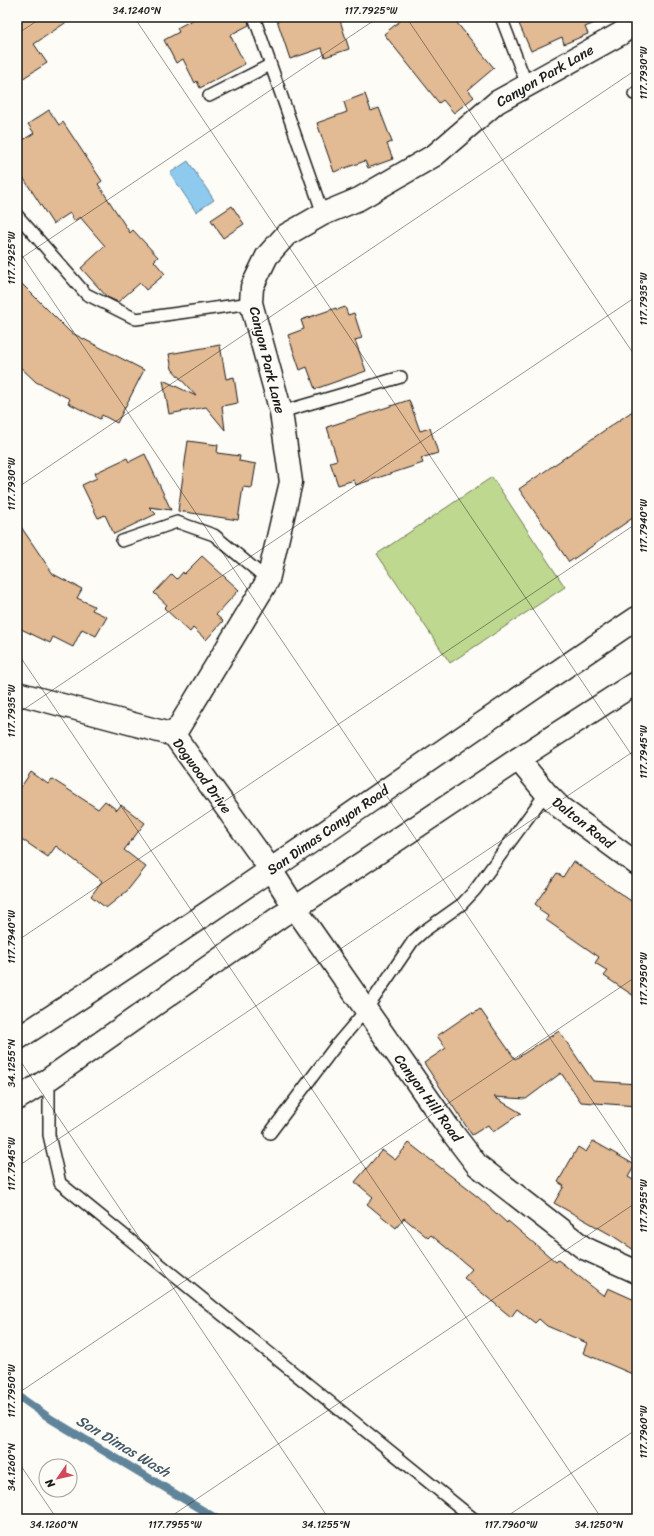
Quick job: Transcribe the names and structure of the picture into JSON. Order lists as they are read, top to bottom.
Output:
{
  "streets": {
    "street": [
      "Canyon Park Lane",
      "Dogwood Drive",
      "Dalton Road",
      "San Dimas Canyon Road",
      "Canyon Hill Road"
    ]
  },
  "crossings": [
    ["Canyon Park Lane", "Dogwood Drive"],
    ["Dogwood Drive", "San Dimas Canyon Road"],
    ["Dogwood Drive", "Canyon Hill Road"],
    ["San Dimas Canyon Road", "Canyon Hill Road"]
  ],
  "water": ["San Dimas Wash"],
  "north": "bottom left",
  "coordinates": [
    "34.1240°N",
    "117.7925°W",
    "117.7930°W",
    "117.7935°W",
    "117.7940°W",
    "117.7945°W",
    "117.7950°W",
    "34.1255°N",
    "117.7955°W",
    "117.7960°W",
    "34.1260°N",
    "34.1250°N"
  ]
}
